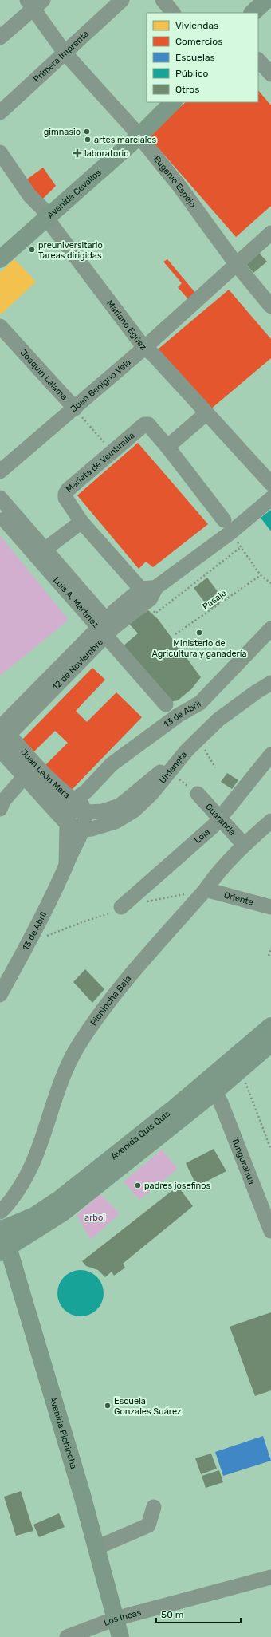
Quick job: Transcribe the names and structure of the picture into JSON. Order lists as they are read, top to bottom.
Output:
{
  "streets": {
    "main road": ["Avenida Cevallos", "Avenida Quis Quis", "Avenida Pichincha"],
    "street": [
      "Primera Imprenta",
      "Eugenio Espejo",
      "Mariano Egüez",
      "Joaquín Lalama",
      "Juan Benigno Vela",
      "Marieta de Veintimilla",
      "Luis A. Martínez",
      "12 de Noviembre",
      "13 de Abril",
      "Urdaneta",
      "Juan León Mera",
      "Guaranda",
      "Loja",
      "Oriente",
      "Pichincha Baja",
      "Tungurahua",
      "Los Incas"
    ],
    "path": ["Pasaje"]
  },
  "crossings": [
    ["Primera Imprenta", "Eugenio Espejo"],
    ["Eugenio Espejo", "Avenida Cevallos"],
    ["Eugenio Espejo", "Juan Benigno Vela"],
    ["Avenida Cevallos", "Mariano Egüez"],
    ["Mariano Egüez", "Juan Benigno Vela"],
    ["Joaquín Lalama", "Juan Benigno Vela"],
    ["Marieta de Veintimilla", "12 de Noviembre"],
    ["Luis A. Martínez", "12 de Noviembre"],
    ["Luis A. Martínez", "13 de Abril"],
    ["12 de Noviembre", "Juan León Mera"],
    ["13 de Abril", "Urdaneta"],
    ["13 de Abril", "Juan León Mera"],
    ["Urdaneta", "Juan León Mera"],
    ["Guaranda", "Loja"],
    ["Guaranda", "Pichincha Baja"],
    ["Oriente", "Pichincha Baja"],
    ["Pichincha Baja", "Avenida Quis Quis"],
    ["Pichincha Baja", "Avenida Pichincha"],
    ["Avenida Quis Quis", "Tungurahua"],
    ["Avenida Quis Quis", "Avenida Pichincha"],
    ["Avenida Pichincha", "Los Incas"]
  ],
  "parks": ["arbol"],
  "places": {
    "other": [
      "gimnasio",
      "artes marciales",
      "preuniversitario Tareas dirigidas",
      "Ministerio de Agricultura y ganadería",
      "padres josefinos",
      "Escuela Gonzales Suárez"
    ],
    "health": ["laboratorio"]
  },
  "legend": [
    "Viviendas",
    "Comercios",
    "Escuelas",
    "Público",
    "Otros"
  ],
  "scale_bar": "50 m"
}
